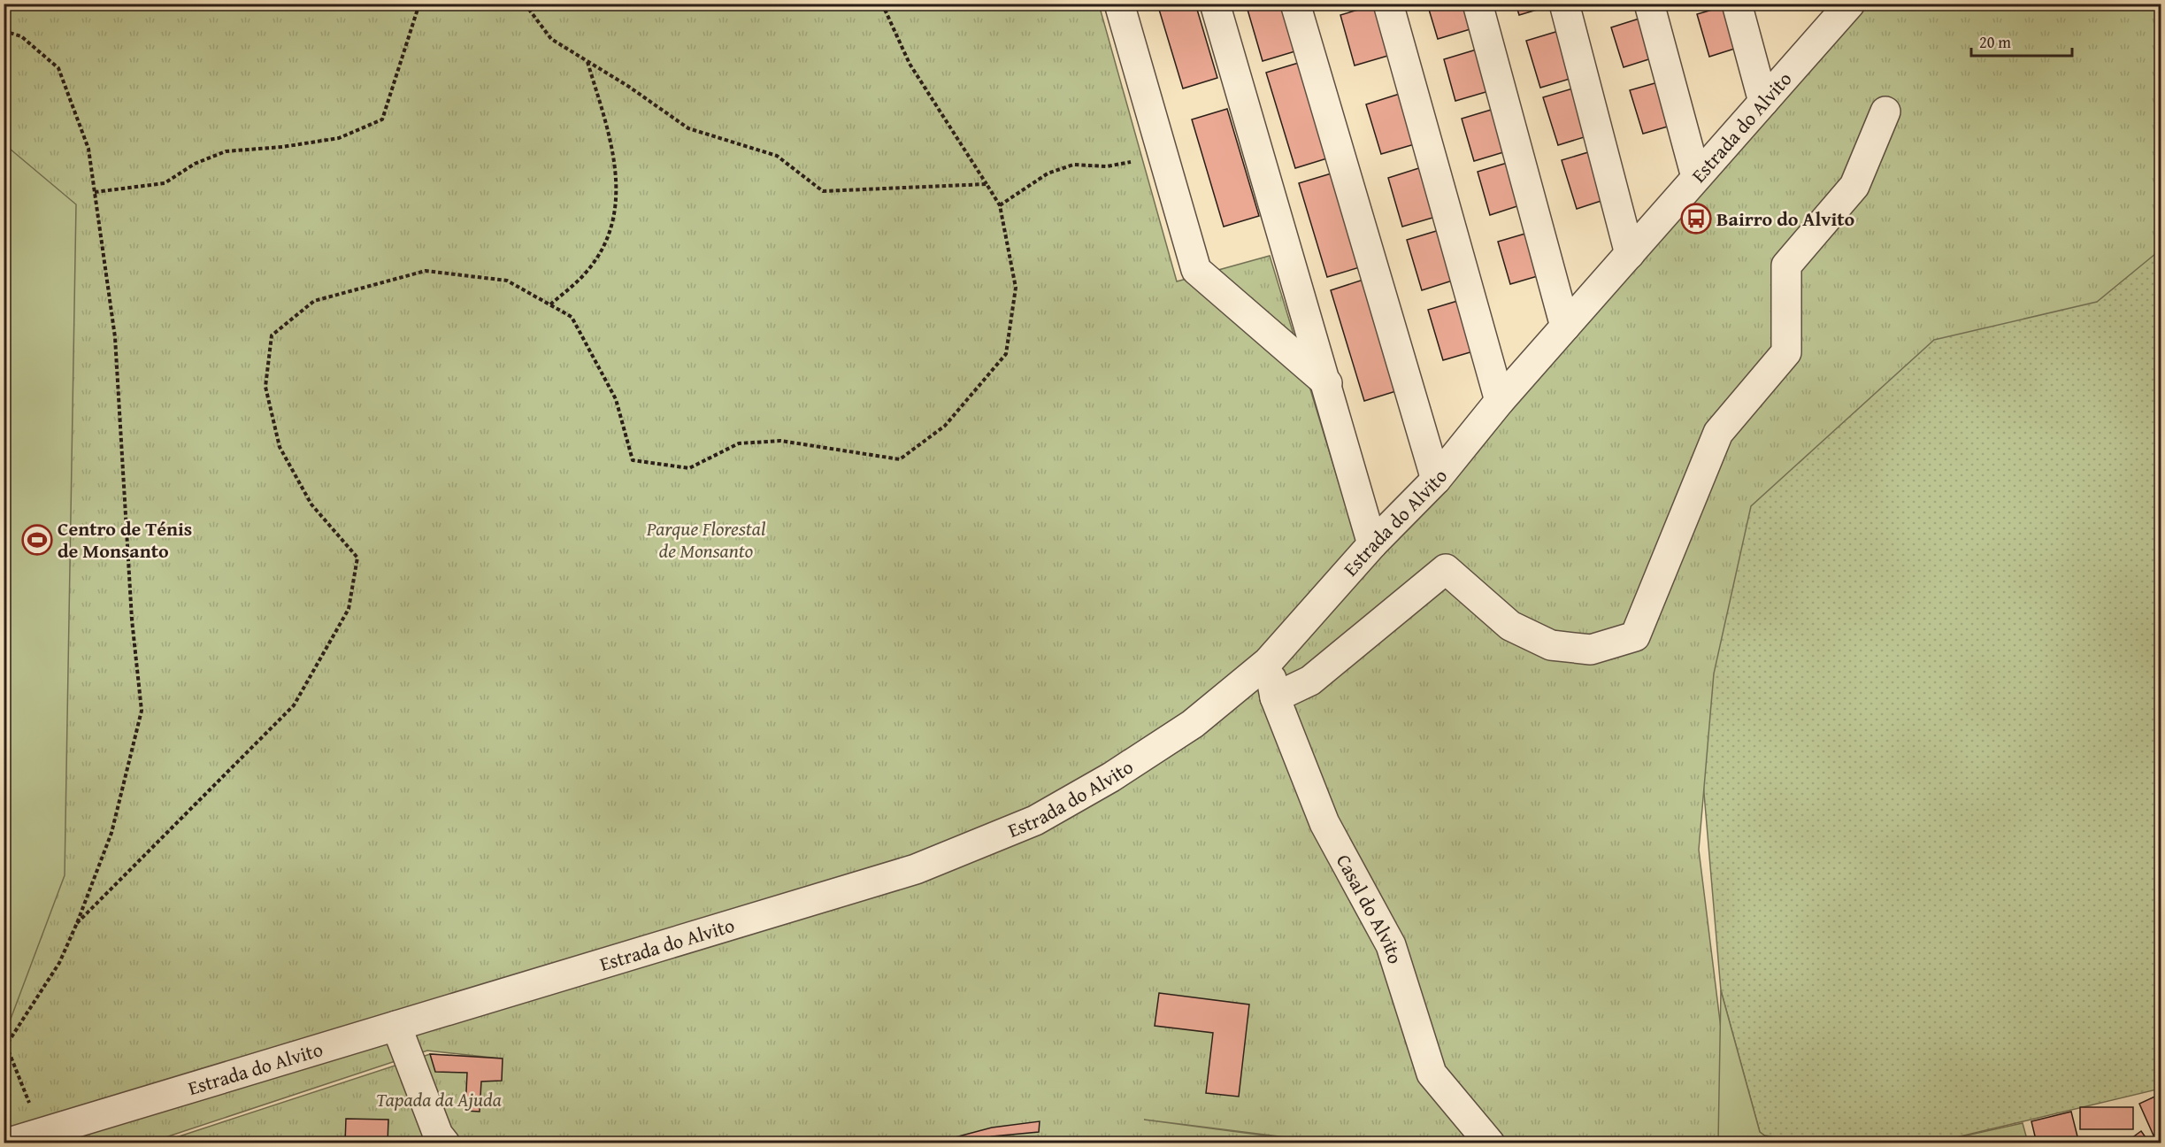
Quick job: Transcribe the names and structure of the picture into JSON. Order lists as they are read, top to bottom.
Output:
{
  "streets": {
    "street": ["Estrada do Alvito", "Casal do Alvito"]
  },
  "crossings": [
    ["Estrada do Alvito", "Casal do Alvito"]
  ],
  "parks": ["Parque Florestal de Monsanto", "Tapada da Ajuda"],
  "places": {
    "bus stop": ["Bairro do Alvito"],
    "sports": ["Centro de Ténis de Monsanto"]
  },
  "scale_bar": "20 m"
}
